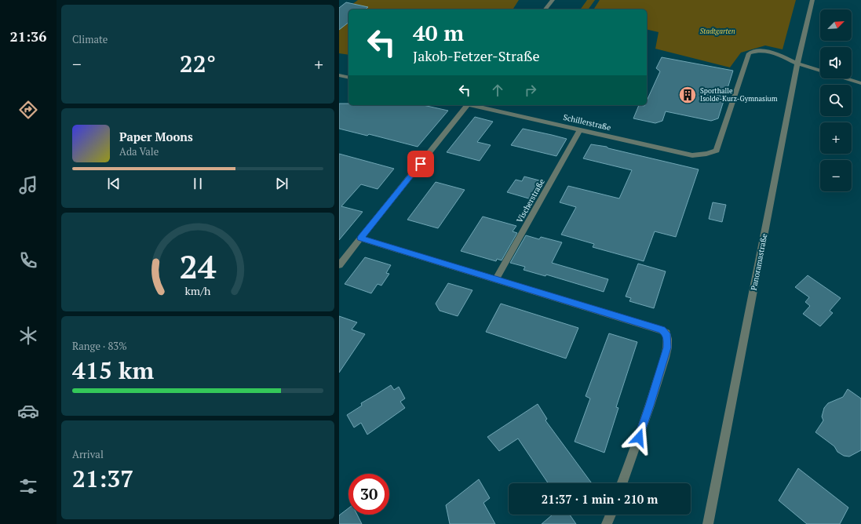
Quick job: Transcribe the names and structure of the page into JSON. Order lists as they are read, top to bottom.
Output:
{
  "streets": {
    "street": ["Schillerstraße", "Vischerstraße", "Panoramastraße"]
  },
  "crossings": [
    ["Schillerstraße", "Vischerstraße"],
    ["Schillerstraße", "Panoramastraße"]
  ],
  "parks": ["Stadtgarten"],
  "places": {
    "building": ["Sporthalle Isolde-Kurz-Gymnasium"]
  },
  "north": "top right",
  "page": {
    "tabs": "21:36",
    "tile": [
      "Climate",
      ["Range · 83%", "415 km"],
      ["Arrival", "21:37"]
    ],
    "map_buttons": ["+", "−"],
    "turn": ["40 m", "Jakob-Fetzer-Straße"],
    "heat": ["−", "22°", "+"],
    "song": ["Paper Moons", "Ada Vale"],
    "limit": "30",
    "trip": "21:37 · 1 min · 210 m",
    "gauge": ["24", "km/h"]
  }
}
